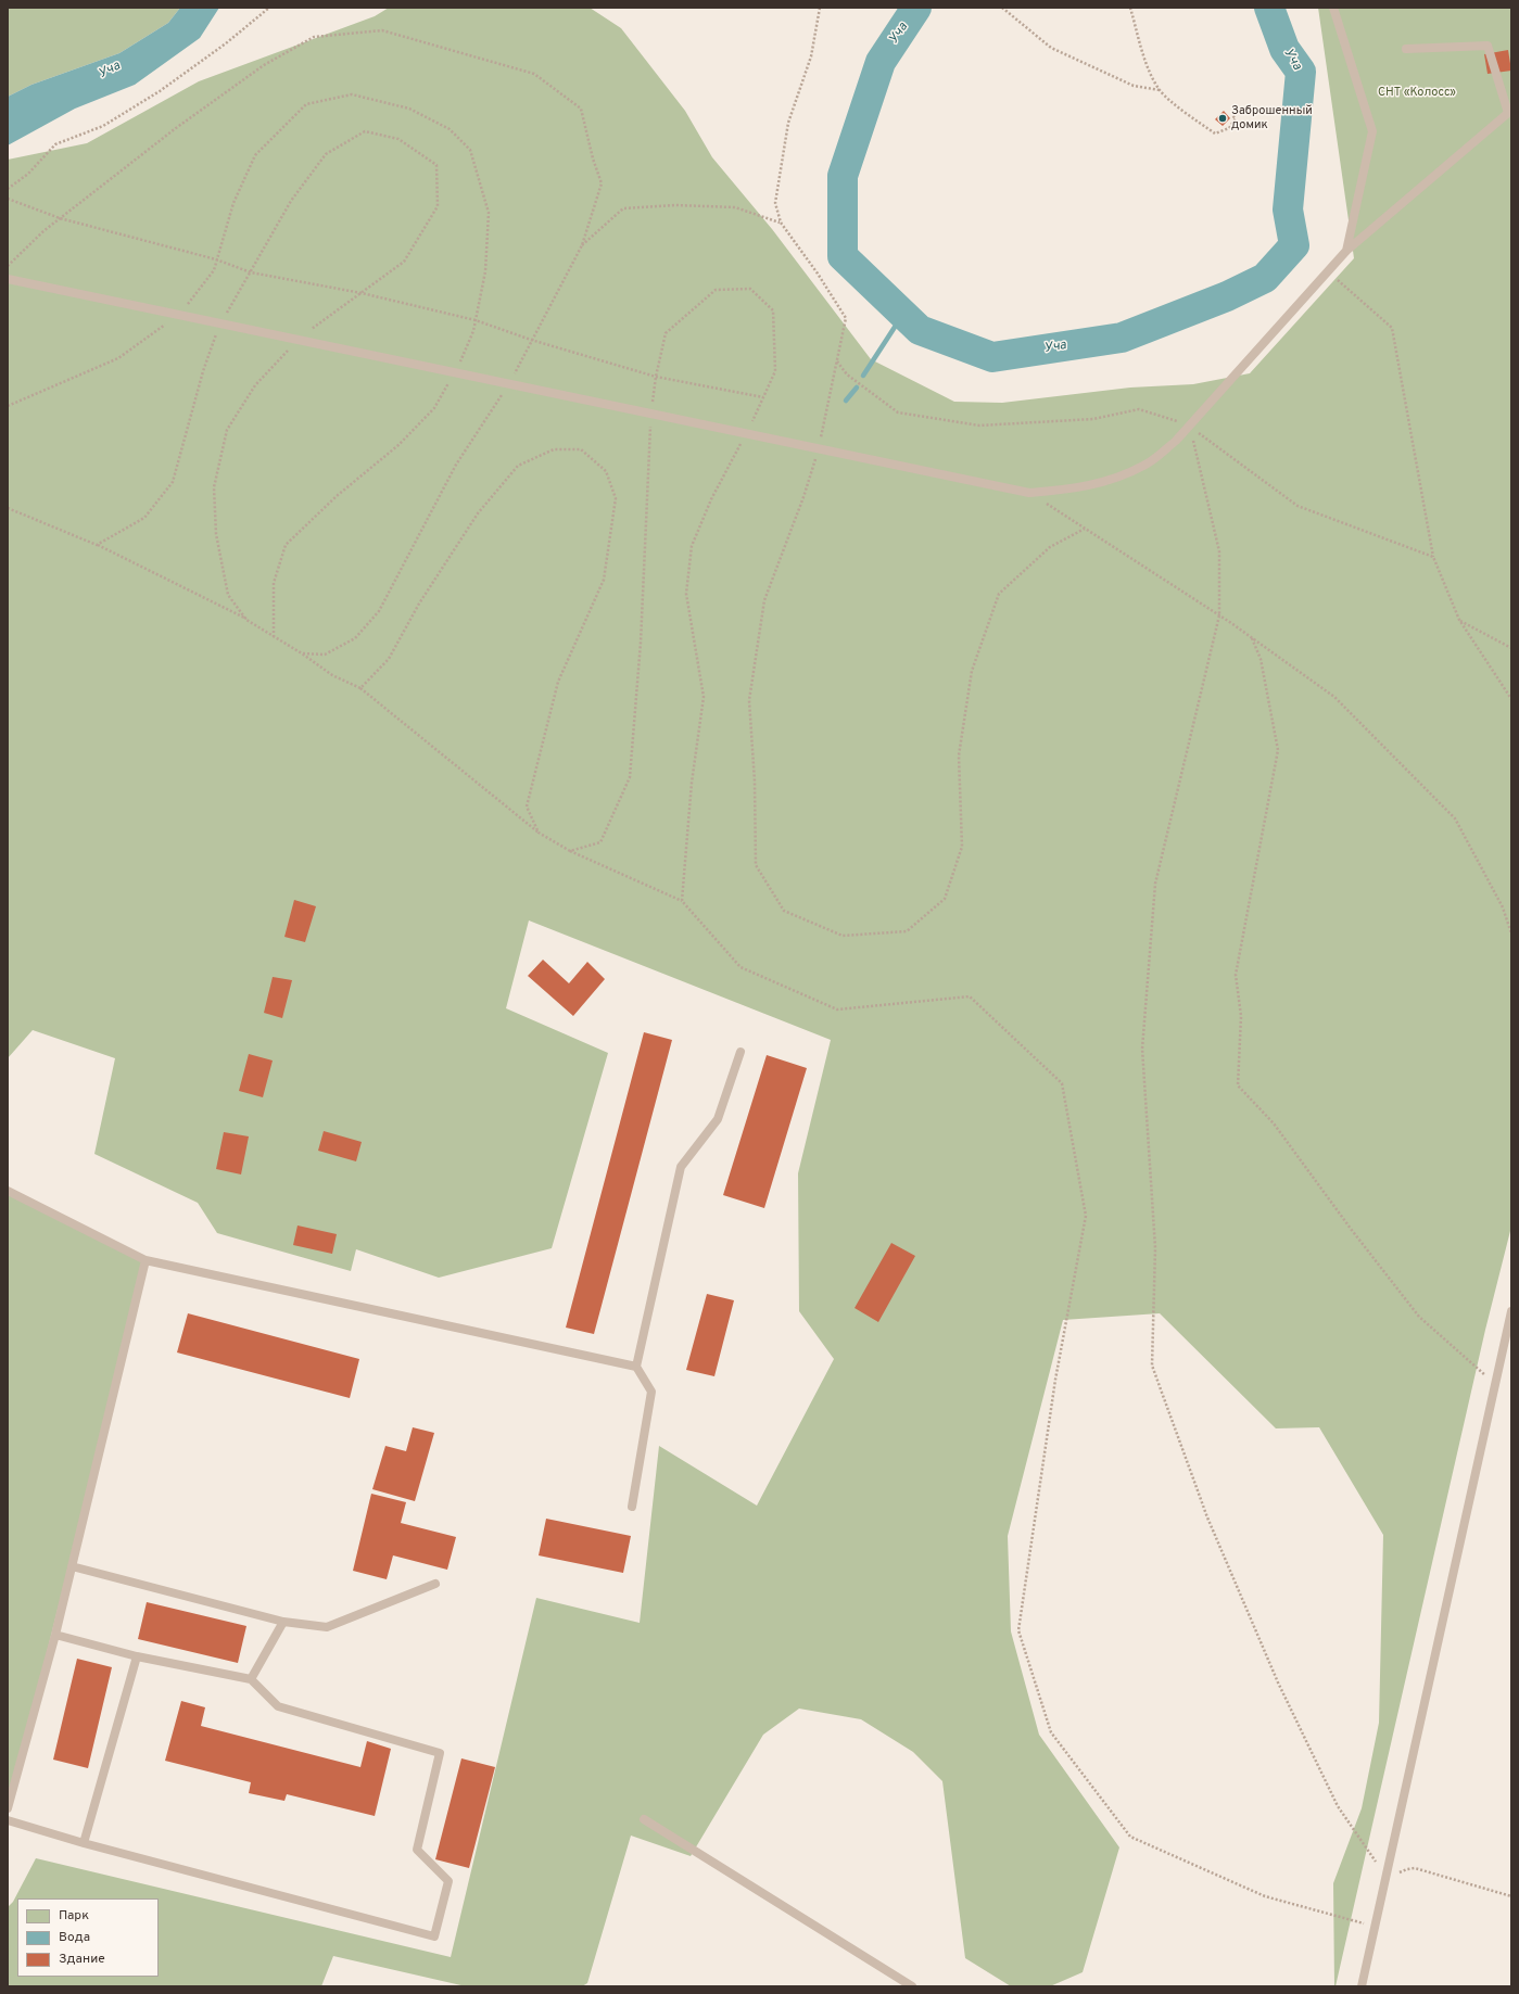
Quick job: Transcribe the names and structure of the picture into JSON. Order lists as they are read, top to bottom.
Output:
{
  "water": ["Уча"],
  "parks": ["СНТ «Колосс»"],
  "places": ["Заброшенный домик"],
  "legend": ["Парк", "Вода", "Здание"]
}
